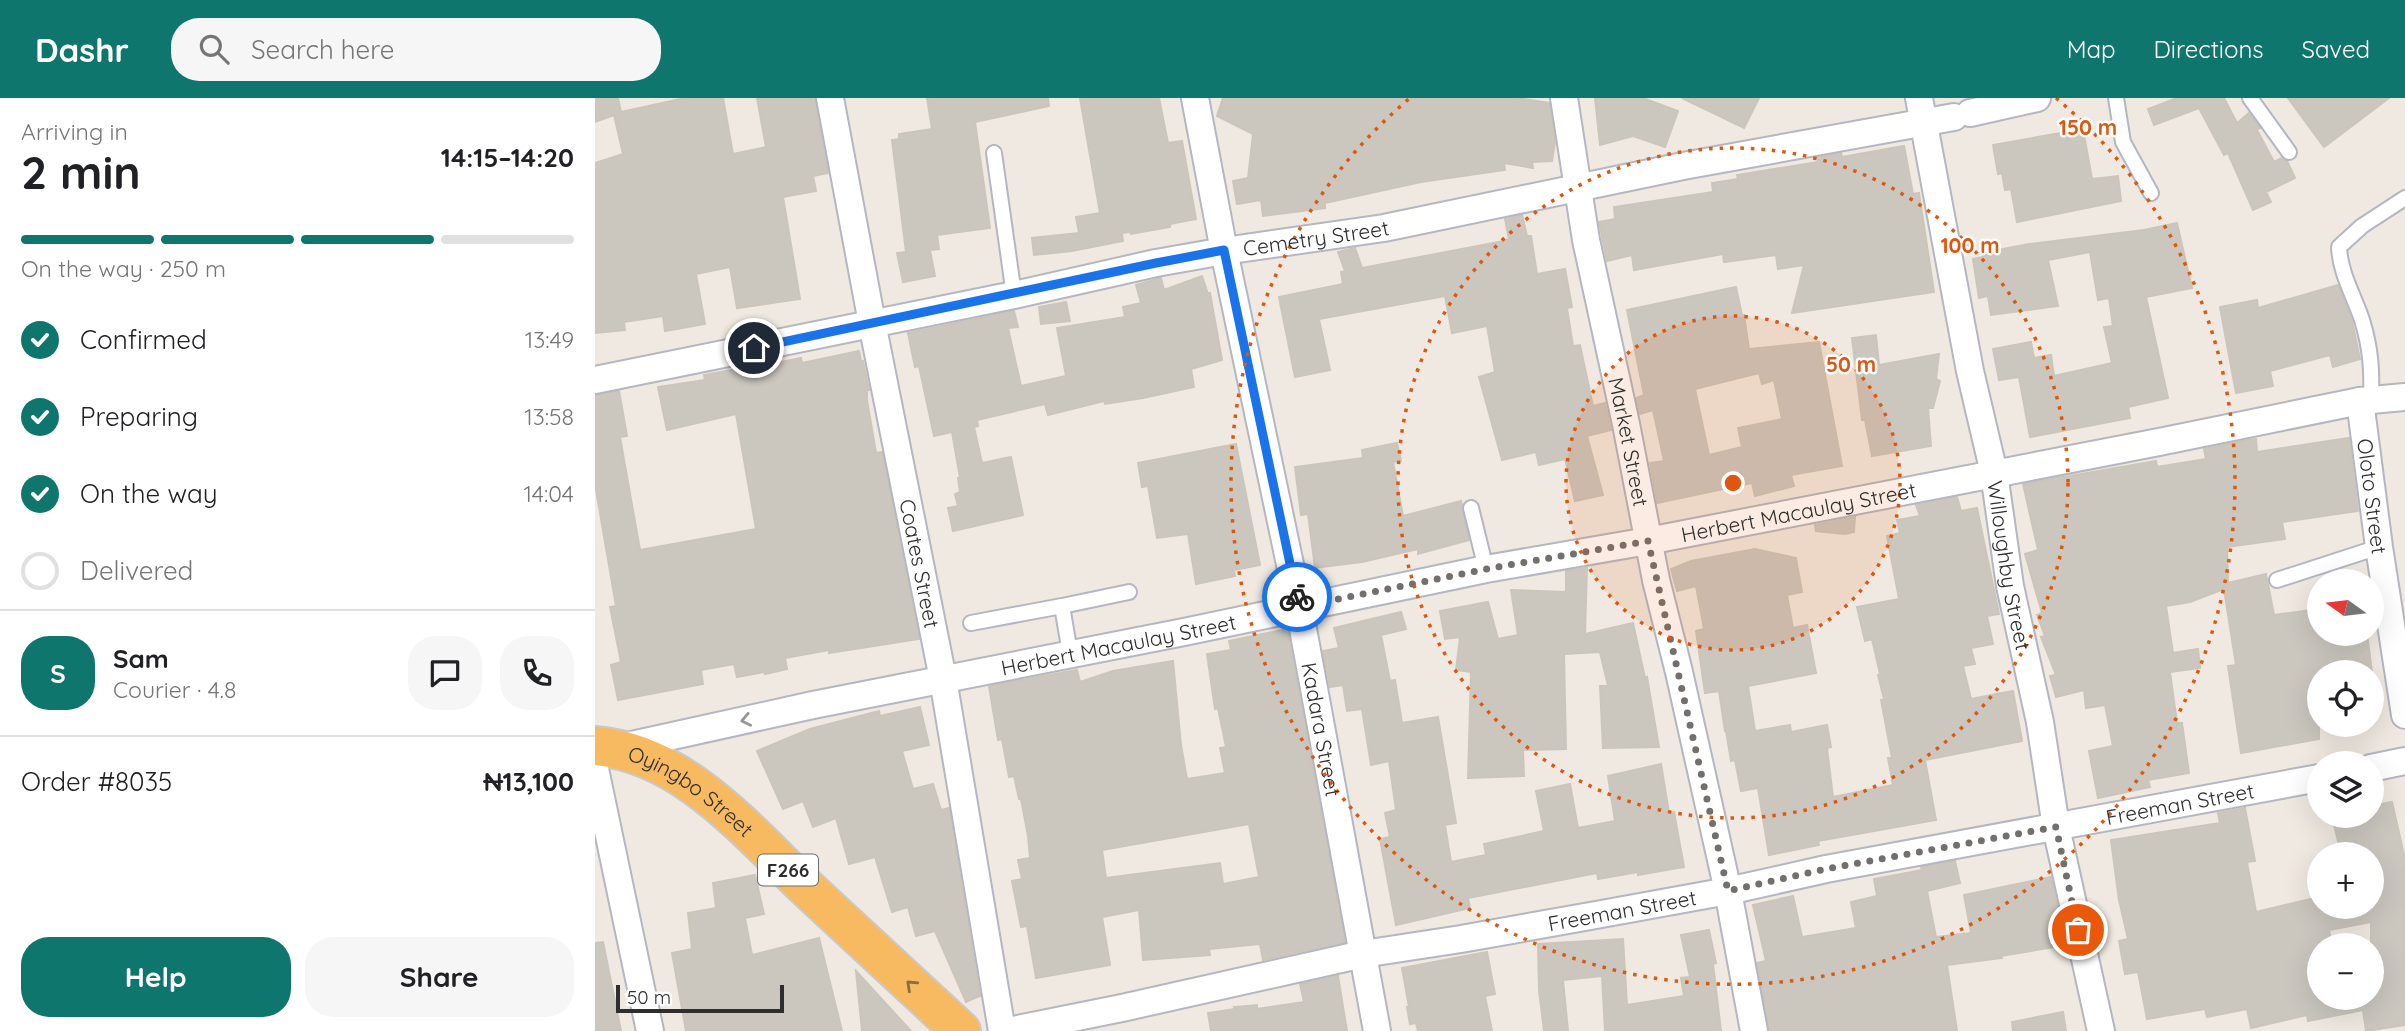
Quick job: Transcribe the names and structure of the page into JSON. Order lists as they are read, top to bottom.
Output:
{
  "streets": {
    "highway": ["Oyingbo Street", "F266"],
    "street": [
      "Cemetry Street",
      "Market Street",
      "Oloto Street",
      "Herbert Macaulay Street",
      "Coates Street",
      "Willoughby Street",
      "Kadara Street",
      "Freeman Street"
    ]
  },
  "crossings": [
    ["Cemetry Street", "Market Street"],
    ["Cemetry Street", "Coates Street"],
    ["Cemetry Street", "Willoughby Street"],
    ["Cemetry Street", "Kadara Street"],
    ["Market Street", "Herbert Macaulay Street"],
    ["Market Street", "Freeman Street"],
    ["Oloto Street", "Herbert Macaulay Street"],
    ["Herbert Macaulay Street", "Coates Street"],
    ["Herbert Macaulay Street", "Willoughby Street"],
    ["Herbert Macaulay Street", "Kadara Street"],
    ["Herbert Macaulay Street", "Oyingbo Street"],
    ["Willoughby Street", "Freeman Street"],
    ["Kadara Street", "Freeman Street"]
  ],
  "one_way": ["Oyingbo Street"],
  "scale_bar": "50 m",
  "north": "left",
  "page": {
    "header": "Dashr",
    "search": "Search here",
    "nav": ["Map", "Directions", "Saved"],
    "heading": ["2 min", "Arriving in", "14:15–14:20"],
    "panel": [
      "Sam",
      "Courier · 4.8",
      "Order #8035",
      "₦13,100"
    ],
    "bar": "On the way · 250 m",
    "list": [
      ["Confirmed", "13:49"],
      ["Preparing", "13:58"],
      ["On the way", "14:04"],
      "Delivered"
    ],
    "map_buttons": ["+", "−"],
    "round": "S",
    "buttons": ["Help", "Share"],
    "scale": "50 m"
  },
  "rings": ["150 m", "100 m", "50 m"]
}
